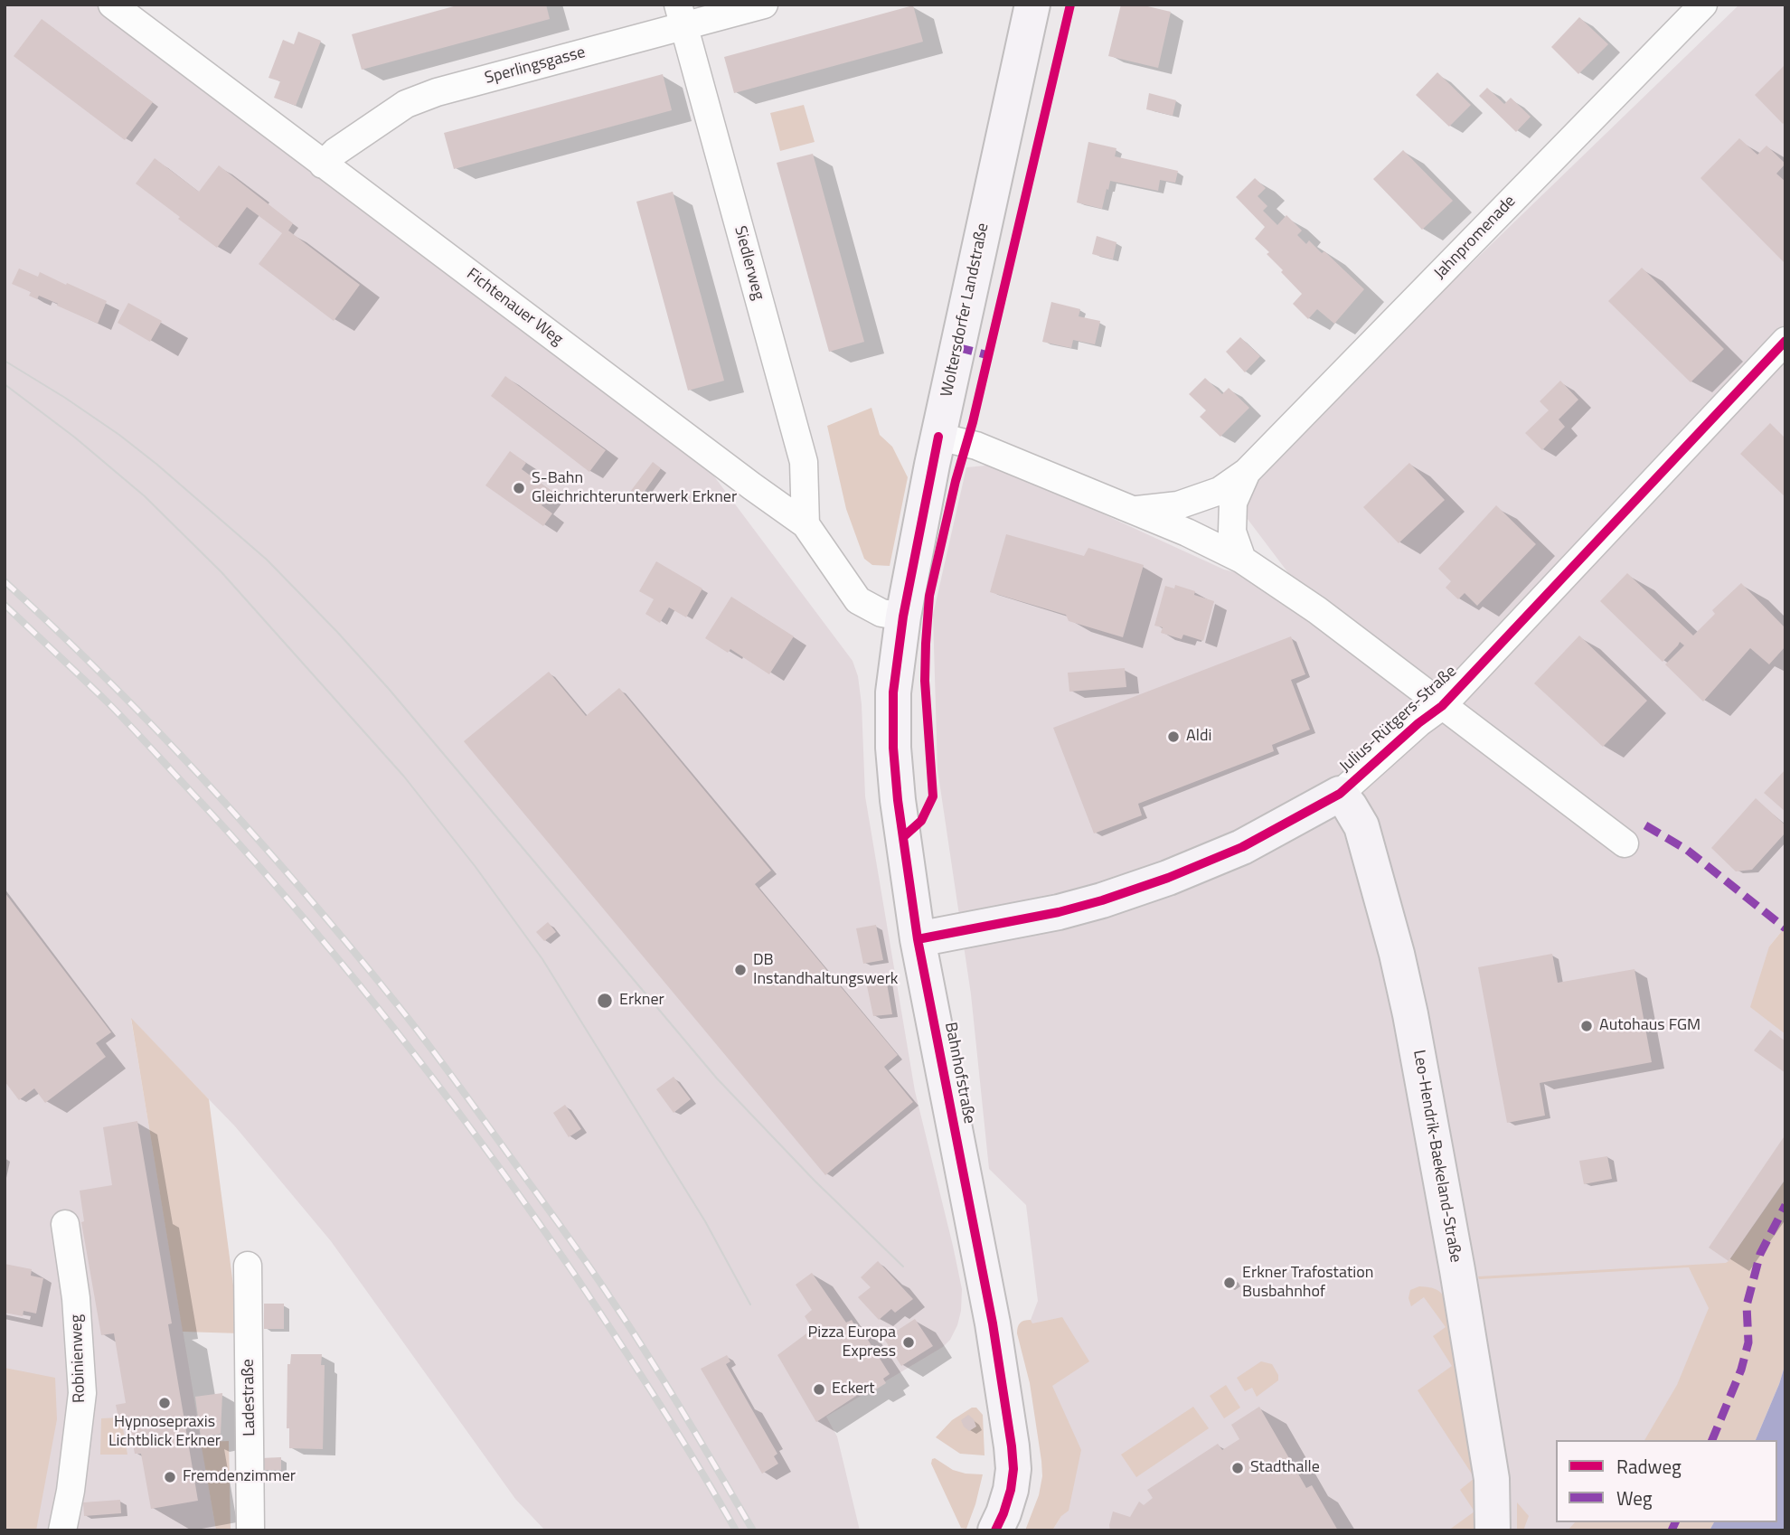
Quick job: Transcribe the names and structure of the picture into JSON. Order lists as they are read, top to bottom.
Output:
{
  "streets": {
    "main road": [
      "Woltersdorfer Landstraße",
      "Julius-Rütgers-Straße",
      "Bahnhofstraße",
      "Leo-Hendrik-Baekeland-Straße"
    ],
    "street": [
      "Sperlingsgasse",
      "Jahnpromenade",
      "Siedlerweg",
      "Fichtenauer Weg",
      "Robinienweg",
      "Ladestraße"
    ]
  },
  "crossings": [
    ["Sperlingsgasse", "Siedlerweg"],
    ["Sperlingsgasse", "Fichtenauer Weg"],
    ["Jahnpromenade", "Julius-Rütgers-Straße"],
    ["Siedlerweg", "Fichtenauer Weg"],
    ["Fichtenauer Weg", "Woltersdorfer Landstraße"],
    ["Fichtenauer Weg", "Bahnhofstraße"],
    ["Woltersdorfer Landstraße", "Julius-Rütgers-Straße"],
    ["Woltersdorfer Landstraße", "Bahnhofstraße"],
    ["Julius-Rütgers-Straße", "Bahnhofstraße"],
    ["Julius-Rütgers-Straße", "Leo-Hendrik-Baekeland-Straße"]
  ],
  "places": [
    "S-Bahn Gleichrichterunterwerk Erkner",
    "Aldi",
    "DB Instandhaltungswerk",
    "Erkner",
    "Autohaus FGM",
    "Erkner Trafostation Busbahnhof",
    "Pizza Europa Express",
    "Eckert",
    "Hypnosepraxis Lichtblick Erkner",
    "Stadthalle",
    "Fremdenzimmer"
  ],
  "legend": ["Radweg", "Weg"]
}
